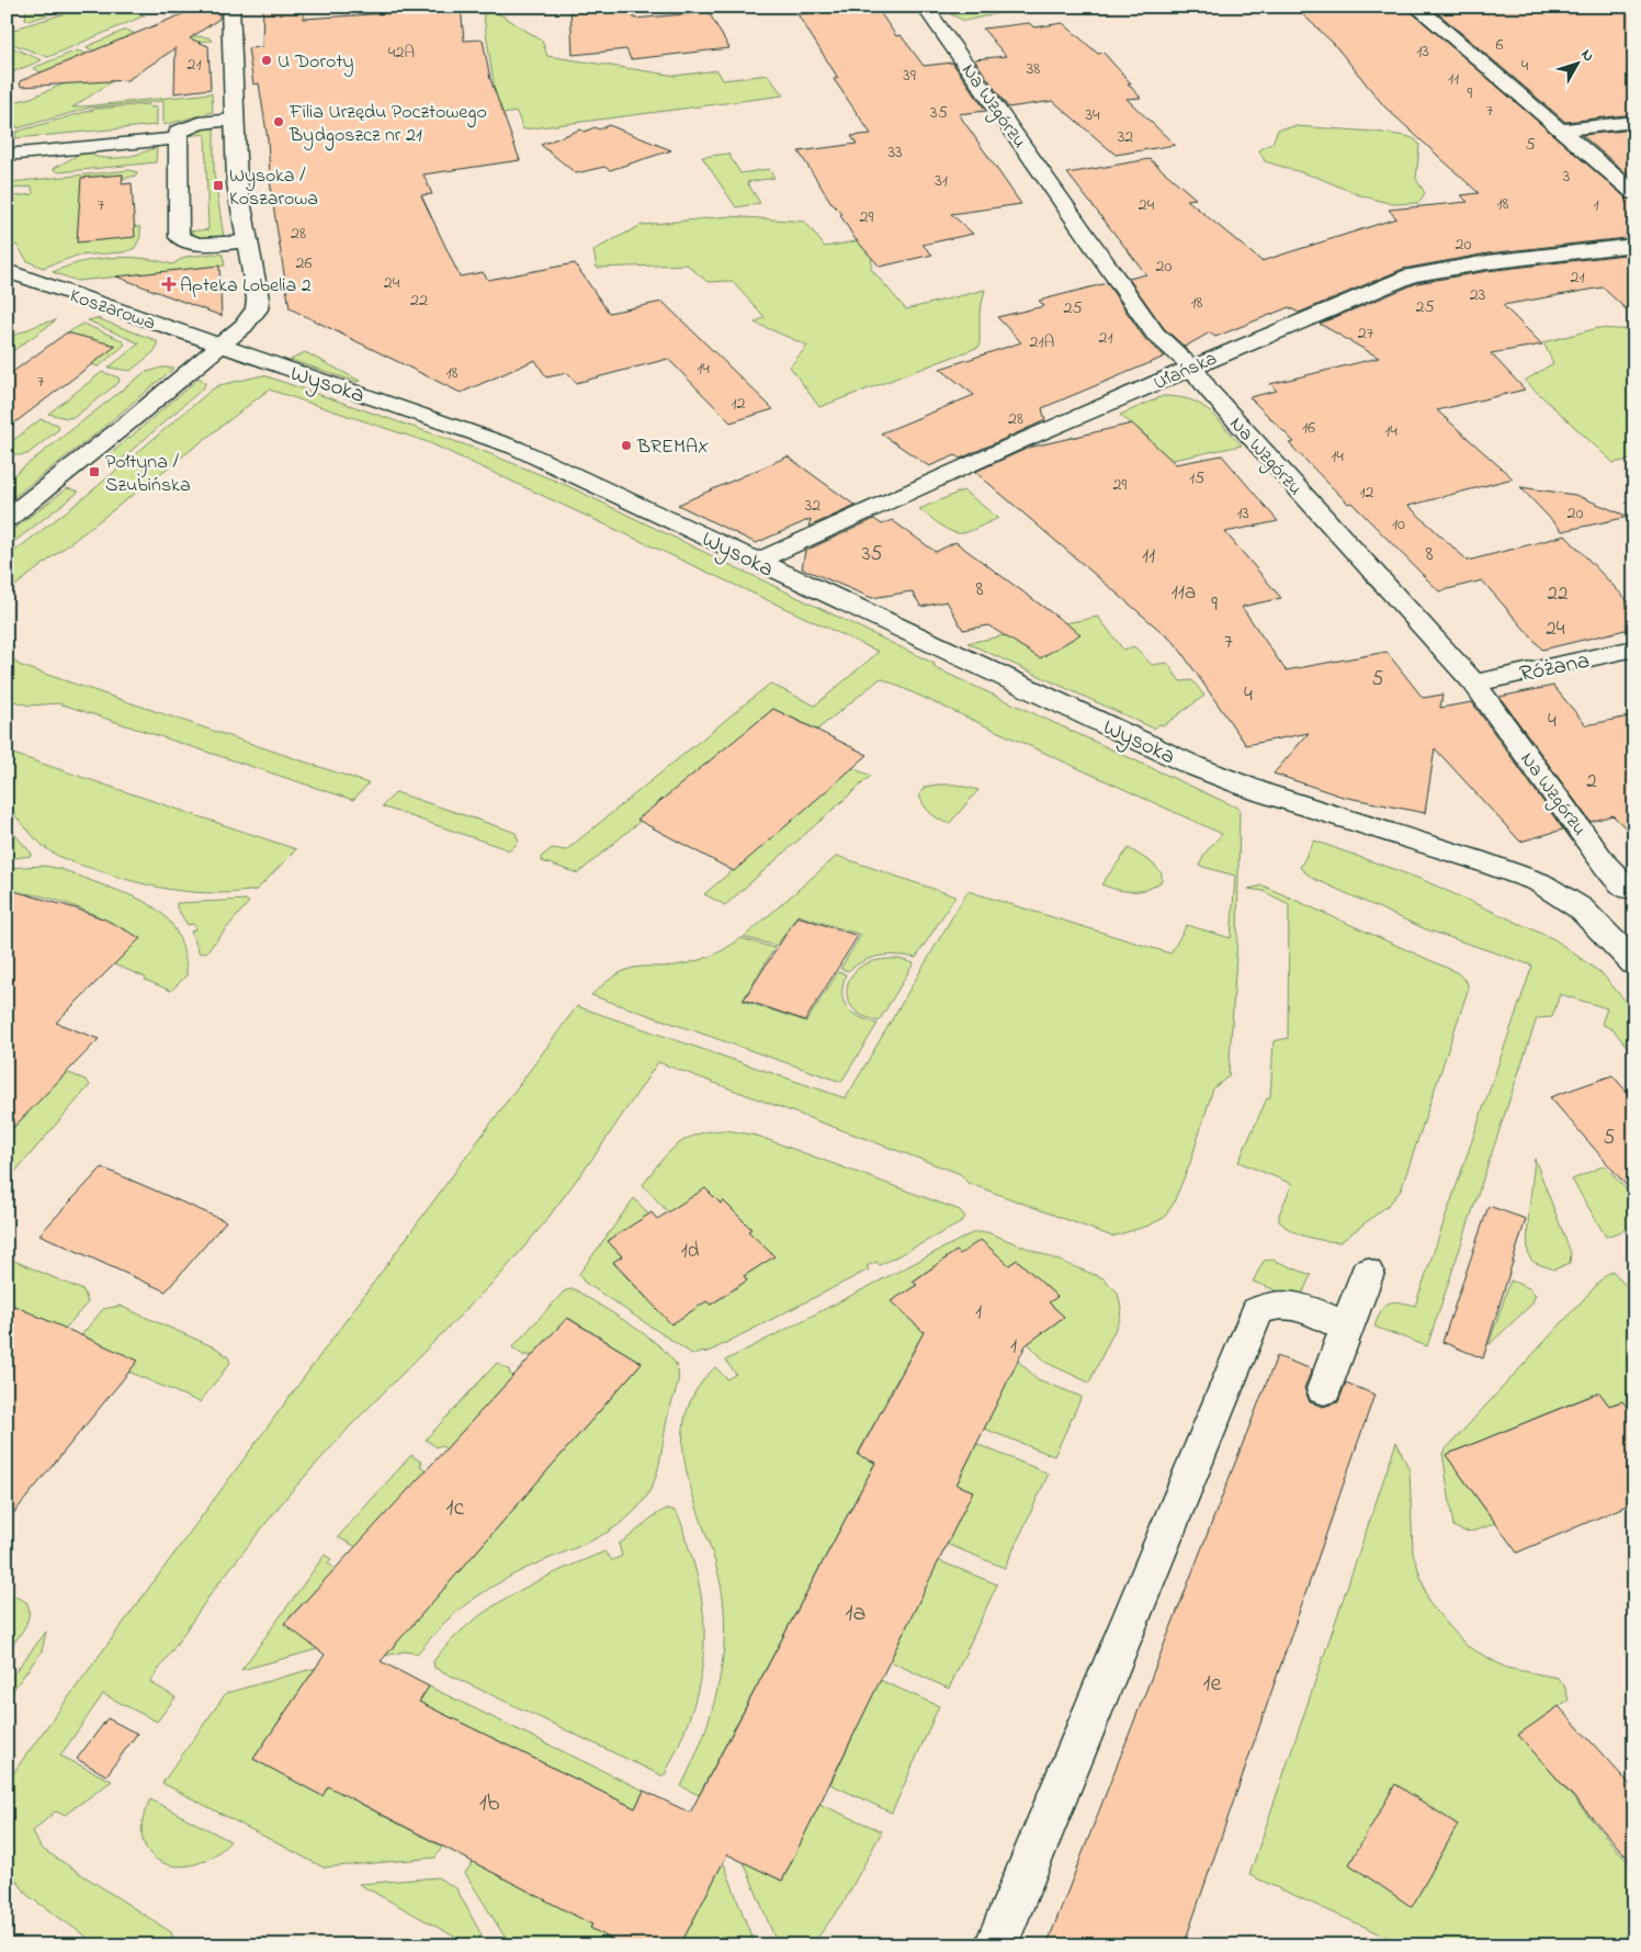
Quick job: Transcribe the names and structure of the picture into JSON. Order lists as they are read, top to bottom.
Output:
{
  "streets": {
    "street": [
      "Na Wzgórzu",
      "Koszarowa",
      "Ułańska",
      "Wysoka",
      "Różana"
    ]
  },
  "crossings": [
    ["Na Wzgórzu", "Ułańska"],
    ["Na Wzgórzu", "Różana"],
    ["Koszarowa", "Wysoka"],
    ["Ułańska", "Wysoka"]
  ],
  "places": {
    "other": ["U Doroty", "Filia Urzędu Pocztowego Bydgoszcz nr 21", "BREMAX"],
    "transit": ["Wysoka / Koszarowa", "Połtyna / Szubińska"],
    "health": ["Apteka Lobelia 2"]
  },
  "house_numbers": [
    "6",
    "13",
    "42A",
    "21",
    "4",
    "38",
    "39",
    "11",
    "9",
    "7",
    "35",
    "34",
    "32",
    "5",
    "33",
    "3",
    "31",
    "18",
    "7",
    "24",
    "1",
    "29",
    "28",
    "20",
    "26",
    "20",
    "21",
    "24",
    "23",
    "22",
    "18",
    "25",
    "25",
    "27",
    "21",
    "21A",
    "14",
    "18",
    "7",
    "12",
    "28",
    "16",
    "14",
    "14",
    "15",
    "29",
    "12",
    "32",
    "13",
    "20",
    "10",
    "35",
    "8",
    "11",
    "8",
    "11a",
    "22",
    "9",
    "24",
    "7",
    "5",
    "4",
    "4",
    "2",
    "5",
    "1d",
    "1",
    "1",
    "1c",
    "1a",
    "1e",
    "1b"
  ],
  "north": "top right"
}
